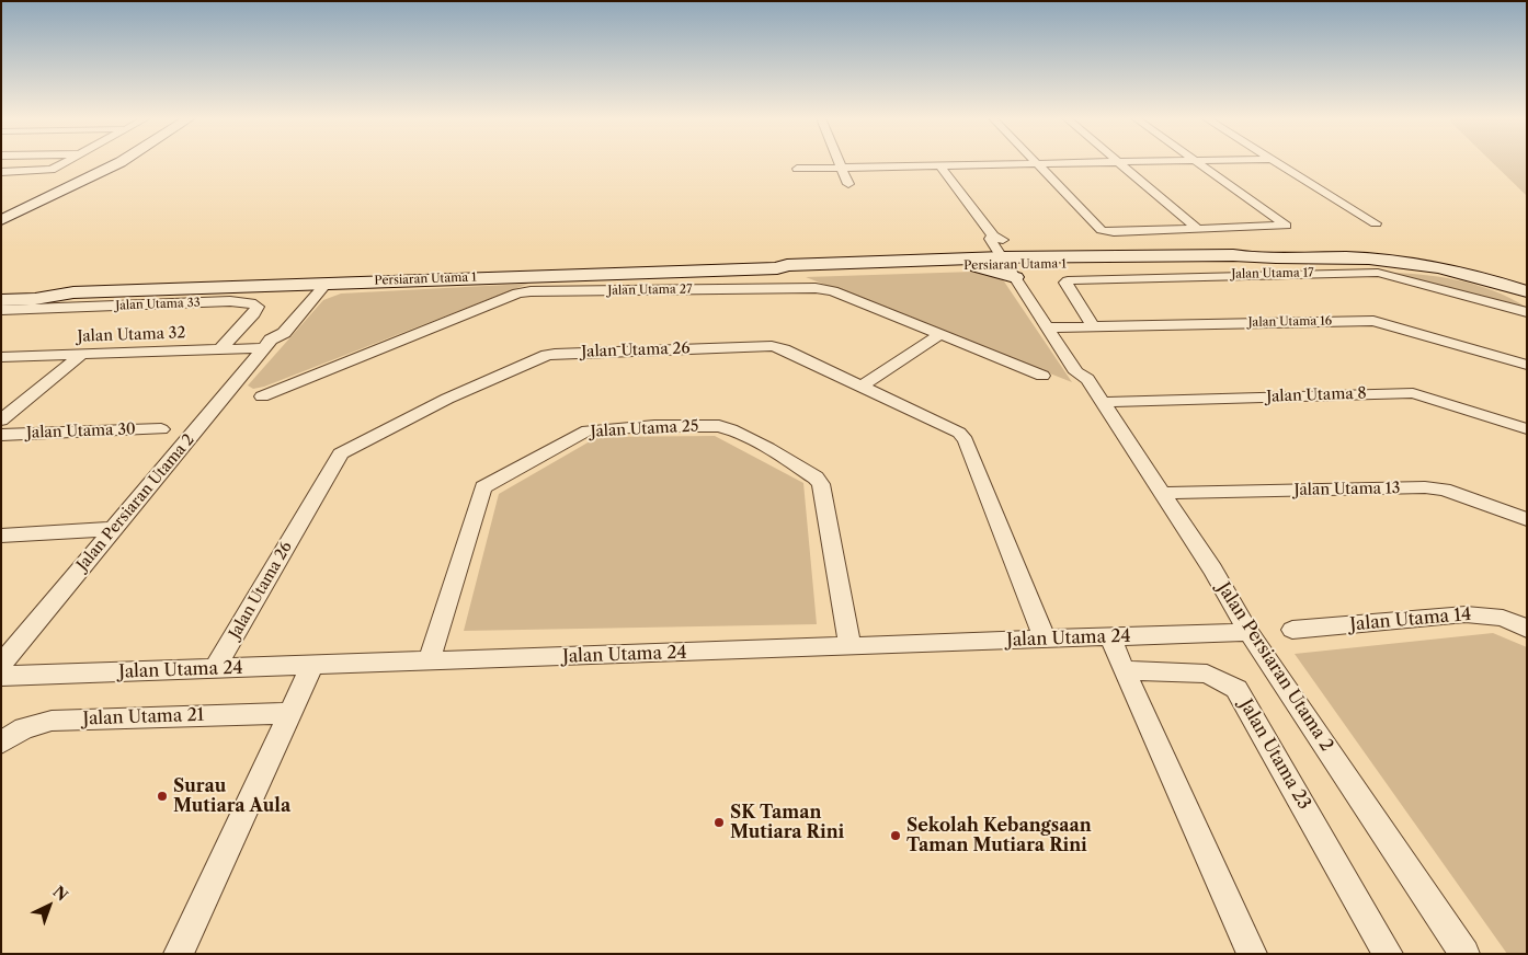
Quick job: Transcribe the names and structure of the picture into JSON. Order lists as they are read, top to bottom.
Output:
{
  "streets": {
    "street": [
      "Persiaran Utama 1",
      "Jalan Utama 17",
      "Jalan Utama 27",
      "Jalan Utama 33",
      "Jalan Utama 16",
      "Jalan Utama 32",
      "Jalan Utama 26",
      "Jalan Utama 8",
      "Jalan Utama 25",
      "Jalan Utama 30",
      "Jalan Utama 13",
      "Jalan Persiaran Utama 2",
      "Jalan Utama 14",
      "Jalan Utama 24",
      "Jalan Utama 21",
      "Jalan Utama 23"
    ]
  },
  "crossings": [
    ["Persiaran Utama 1", "Jalan Persiaran Utama 2"],
    ["Jalan Utama 17", "Jalan Utama 16"],
    ["Jalan Utama 33", "Jalan Utama 32"],
    ["Jalan Utama 16", "Jalan Persiaran Utama 2"],
    ["Jalan Utama 32", "Jalan Persiaran Utama 2"],
    ["Jalan Utama 26", "Jalan Utama 24"],
    ["Jalan Utama 8", "Jalan Persiaran Utama 2"],
    ["Jalan Utama 25", "Jalan Utama 24"],
    ["Jalan Utama 13", "Jalan Persiaran Utama 2"],
    ["Jalan Persiaran Utama 2", "Jalan Utama 24"]
  ],
  "places": ["Surau Mutiara Aula", "SK Taman Mutiara Rini", "Sekolah Kebangsaan Taman Mutiara Rini"],
  "north": "top right"
}
